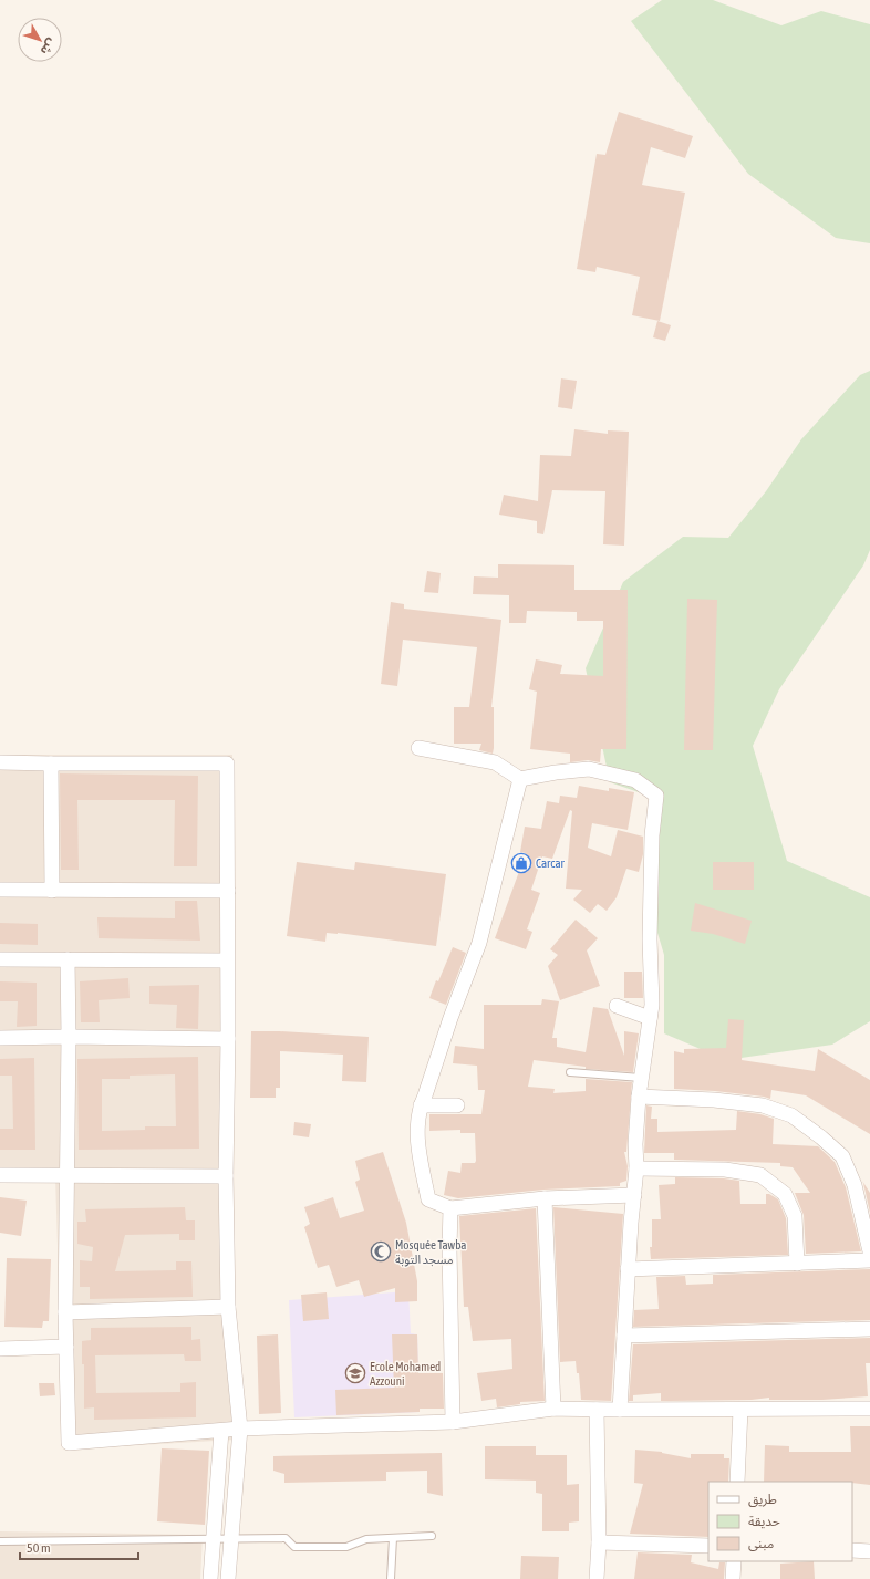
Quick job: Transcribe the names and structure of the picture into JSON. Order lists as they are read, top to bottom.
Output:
{
  "places": {
    "shop": ["Carcar"],
    "mosque": ["Mosquée Tawba مسجد التوبة"],
    "school or university": ["Ecole Mohamed Azzouni"]
  },
  "legend": ["طريق", "حديقة", "مبنى"],
  "scale_bar": "50 m",
  "north": "bottom right"
}
